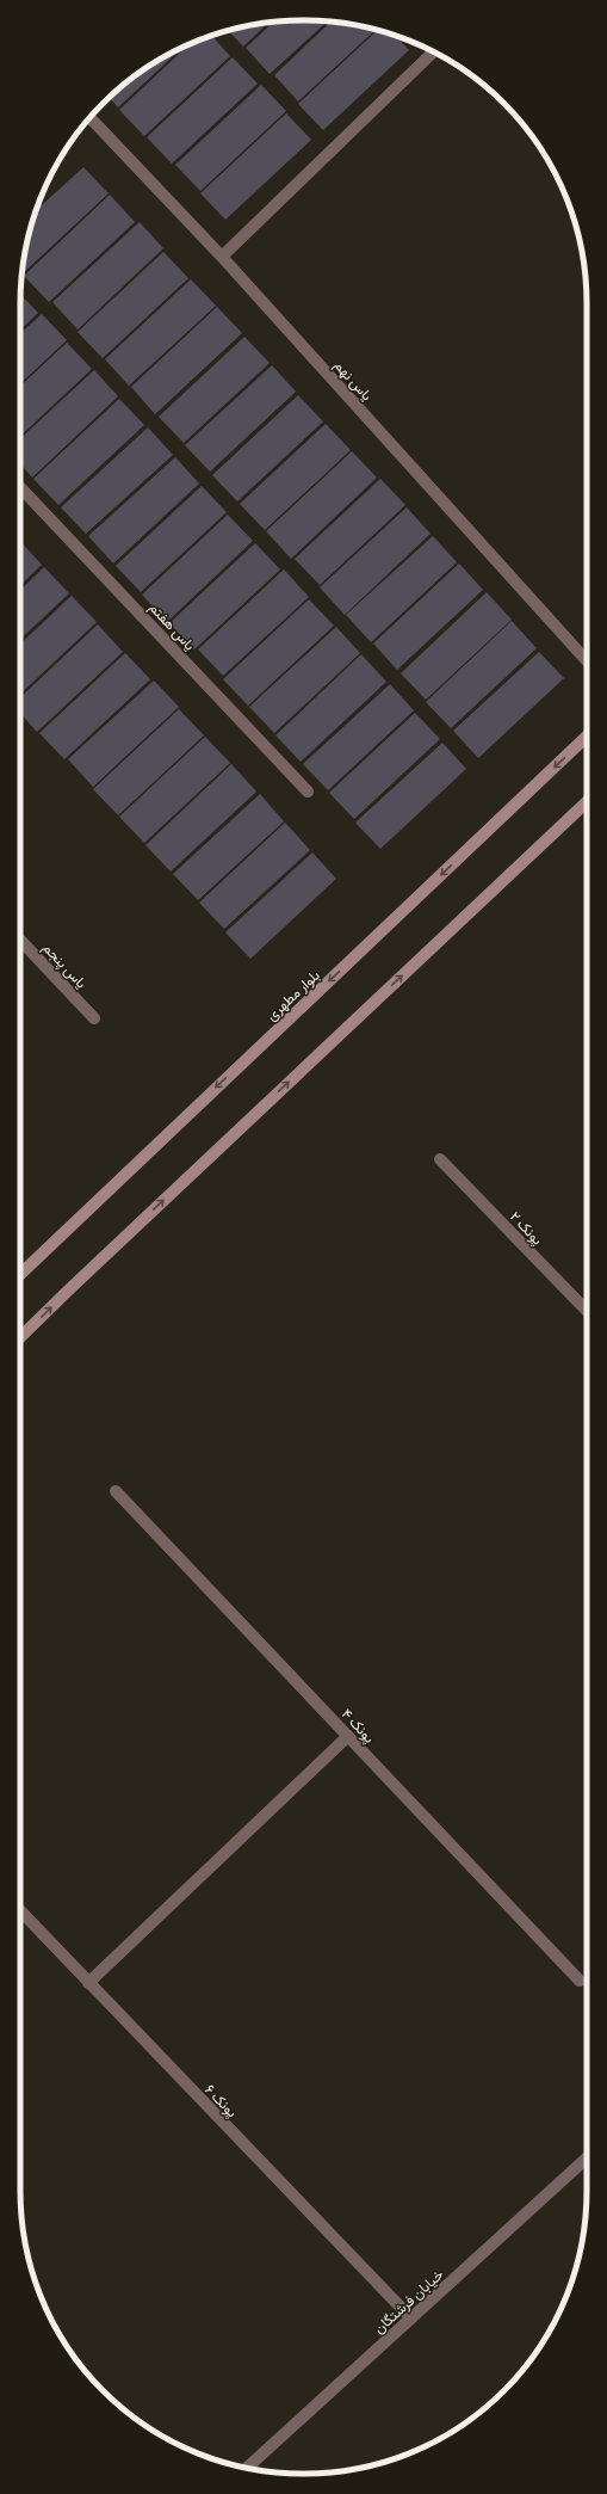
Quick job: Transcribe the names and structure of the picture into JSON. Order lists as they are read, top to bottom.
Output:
{
  "streets": {
    "main road": ["بلوار مطهری"],
    "street": [
      "یاس نهم",
      "یاس هفتم",
      "یاس پنجم",
      "پونک ۲",
      "پونک ۴",
      "پونک ۶",
      "خیابان فرشتگان"
    ]
  },
  "crossings": [
    ["پونک ۶", "خیابان فرشتگان"]
  ]
}
